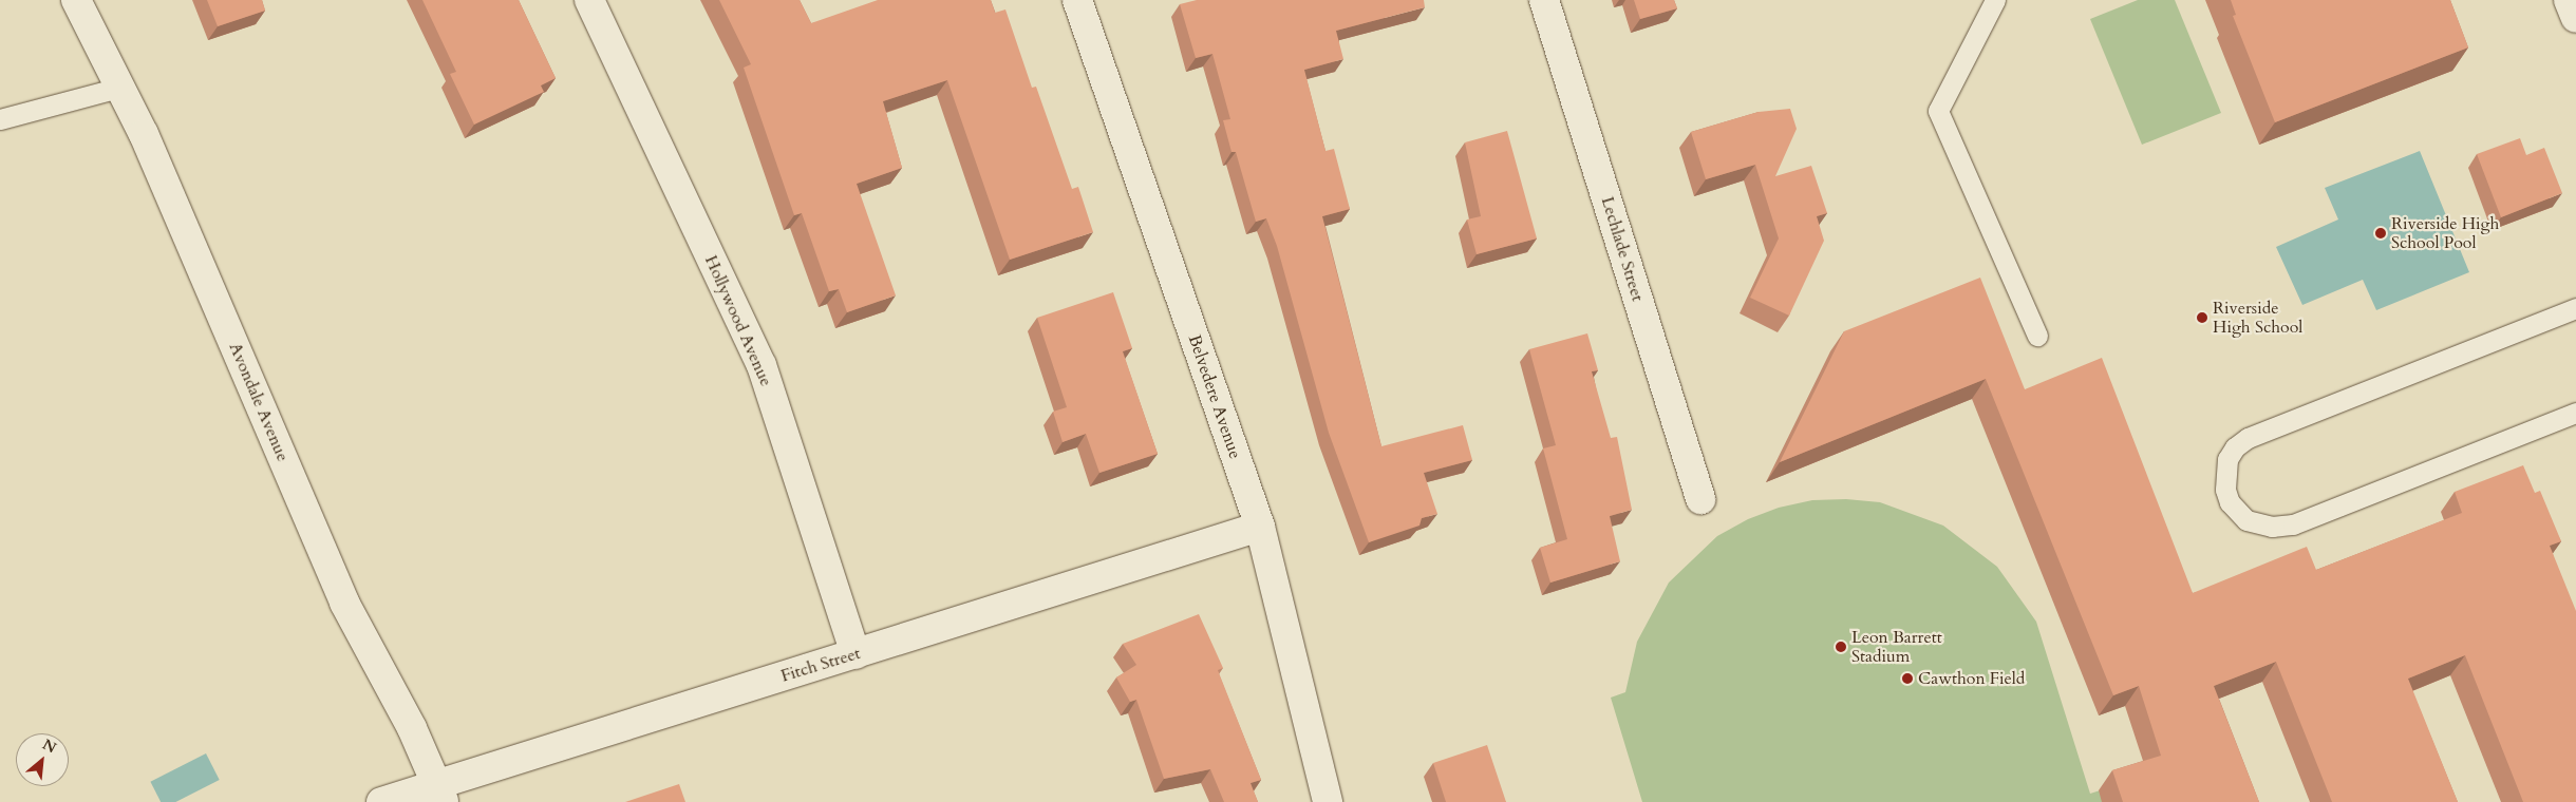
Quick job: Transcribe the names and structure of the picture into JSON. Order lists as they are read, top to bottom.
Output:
{
  "streets": {
    "street": [
      "Lechlade Street",
      "Hollywood Avenue",
      "Belvedere Avenue",
      "Avondale Avenue",
      "Fitch Street"
    ]
  },
  "crossings": [
    ["Hollywood Avenue", "Fitch Street"],
    ["Belvedere Avenue", "Fitch Street"],
    ["Avondale Avenue", "Fitch Street"]
  ],
  "places": [
    "Riverside High School Pool",
    "Riverside High School",
    "Leon Barrett Stadium",
    "Cawthon Field"
  ],
  "north": "top right"
}
